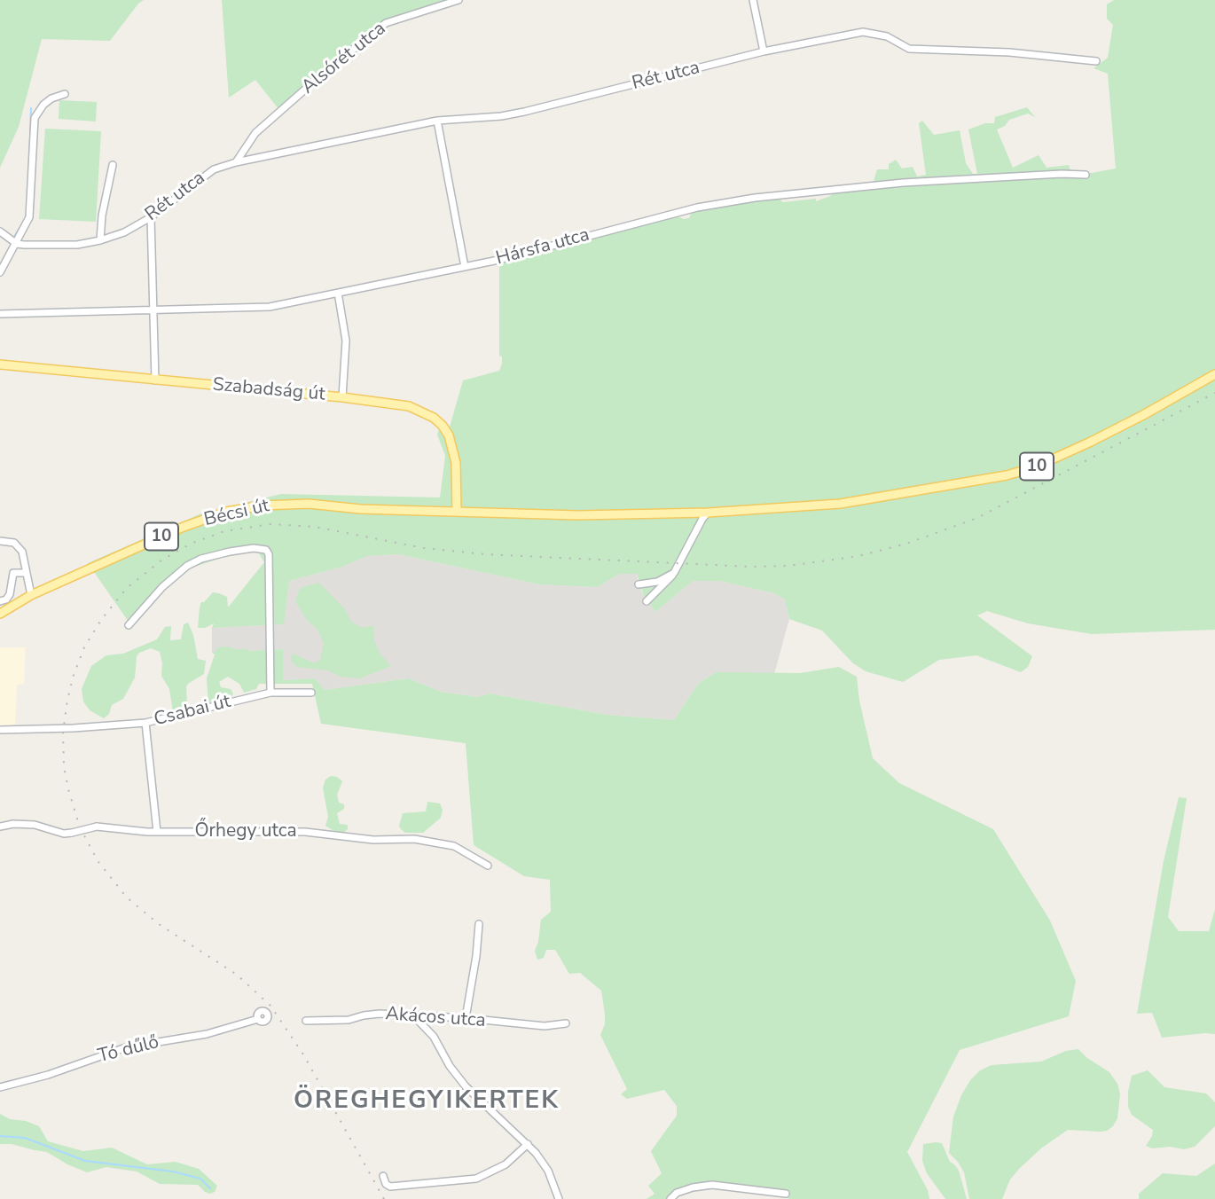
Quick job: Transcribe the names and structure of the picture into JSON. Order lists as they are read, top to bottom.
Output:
{
  "streets": {
    "main road": ["Szabadság út", "10", "Bécsi út"],
    "street": [
      "Alsórét utca",
      "Rét utca",
      "Hársfa utca",
      "Csabai út",
      "Őrhegy utca",
      "Akácos utca",
      "Tó dűlő"
    ]
  },
  "crossings": [
    ["Alsórét utca", "Rét utca"],
    ["Szabadság út", "10"],
    ["Szabadság út", "Bécsi út"],
    ["10", "Bécsi út"]
  ],
  "districts": ["ÖREGHEGYIKERTEK"]
}
